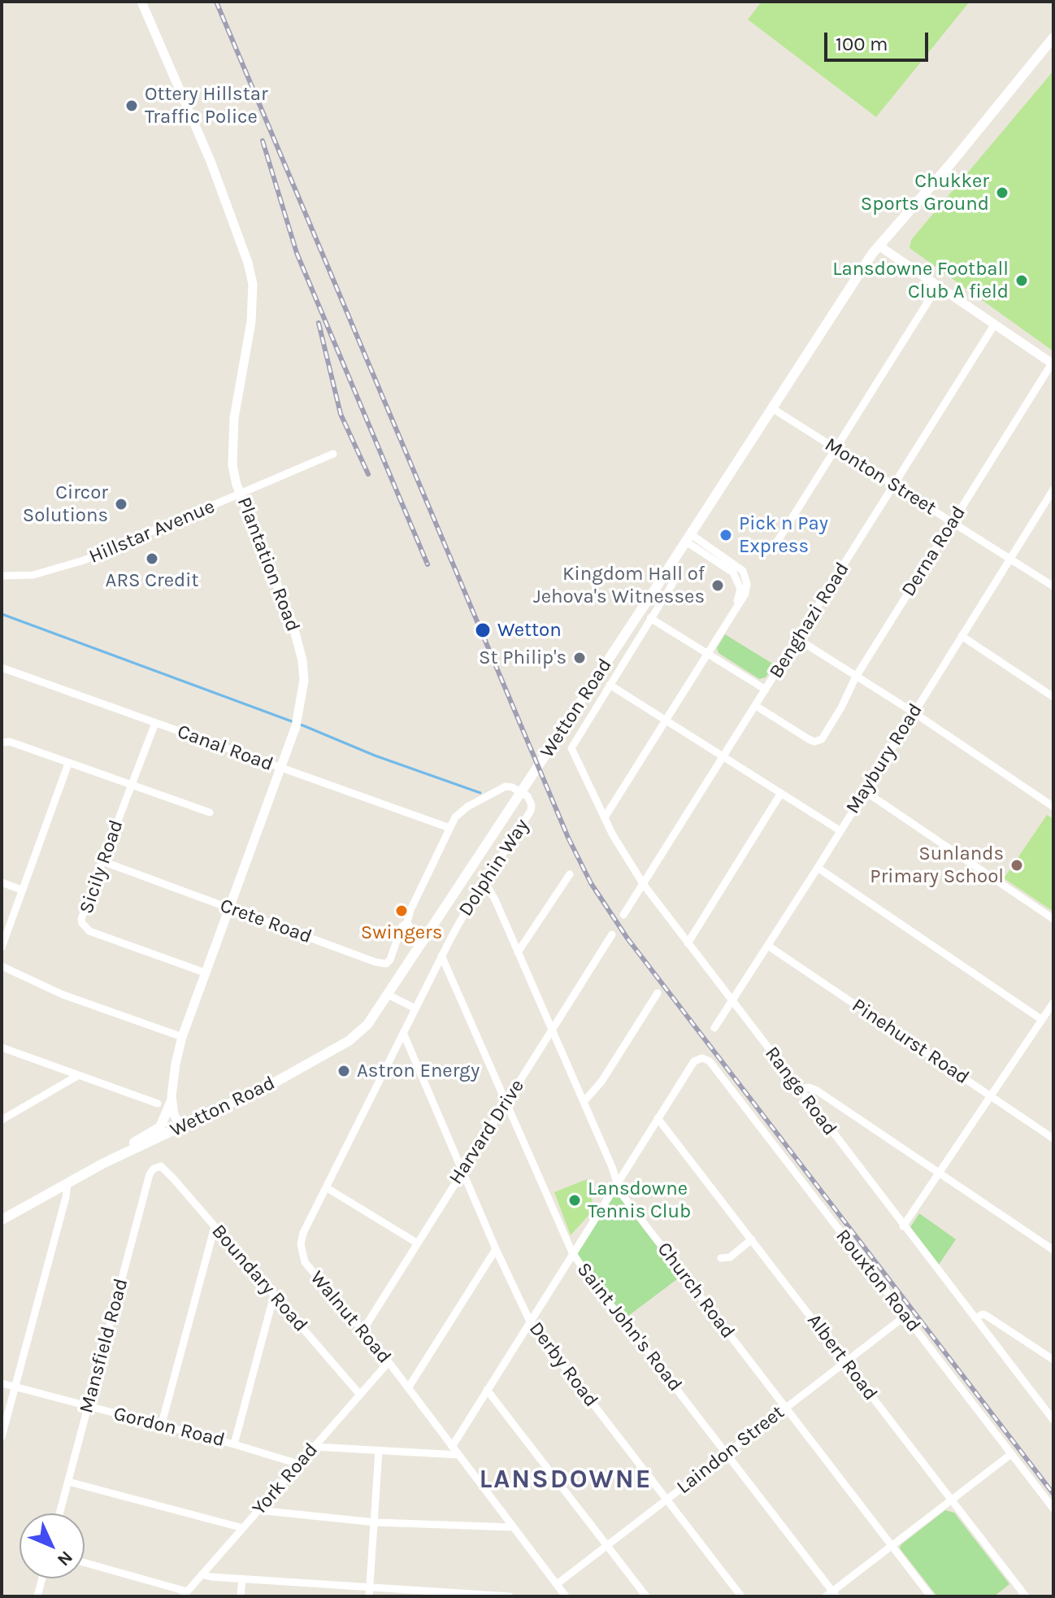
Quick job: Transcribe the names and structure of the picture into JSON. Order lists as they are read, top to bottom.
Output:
{
  "streets": {
    "main road": ["Wetton Road"],
    "street": [
      "Monton Street",
      "Hillstar Avenue",
      "Derna Road",
      "Plantation Road",
      "Benghazi Road",
      "Canal Road",
      "Maybury Road",
      "Sicily Road",
      "Dolphin Way",
      "Crete Road",
      "Pinehurst Road",
      "Range Road",
      "Harvard Drive",
      "Boundary Road",
      "Rouxton Road",
      "Church Road",
      "Walnut Road",
      "Saint John's Road",
      "Mansfield Road",
      "Albert Road",
      "Derby Road",
      "Gordon Road",
      "Laindon Street",
      "York Road"
    ]
  },
  "crossings": [
    ["Monton Street", "Derna Road"],
    ["Monton Street", "Benghazi Road"],
    ["Monton Street", "Wetton Road"],
    ["Monton Street", "Maybury Road"],
    ["Hillstar Avenue", "Plantation Road"],
    ["Derna Road", "Benghazi Road"],
    ["Plantation Road", "Wetton Road"],
    ["Plantation Road", "Canal Road"],
    ["Plantation Road", "Sicily Road"],
    ["Plantation Road", "Crete Road"],
    ["Benghazi Road", "Range Road"],
    ["Canal Road", "Sicily Road"],
    ["Canal Road", "Dolphin Way"],
    ["Maybury Road", "Pinehurst Road"],
    ["Maybury Road", "Range Road"],
    ["Sicily Road", "Crete Road"],
    ["Dolphin Way", "Crete Road"],
    ["Dolphin Way", "Church Road"],
    ["Dolphin Way", "Walnut Road"],
    ["Dolphin Way", "Saint John's Road"],
    ["Harvard Drive", "Church Road"],
    ["Harvard Drive", "Walnut Road"],
    ["Harvard Drive", "Saint John's Road"],
    ["Harvard Drive", "Derby Road"],
    ["Boundary Road", "Mansfield Road"],
    ["Boundary Road", "York Road"],
    ["Rouxton Road", "Albert Road"],
    ["Rouxton Road", "Laindon Street"],
    ["Church Road", "Laindon Street"],
    ["Walnut Road", "Derby Road"],
    ["Walnut Road", "Laindon Street"],
    ["Walnut Road", "York Road"],
    ["Saint John's Road", "Laindon Street"],
    ["Mansfield Road", "Gordon Road"],
    ["Albert Road", "Laindon Street"],
    ["Derby Road", "Laindon Street"],
    ["Gordon Road", "York Road"]
  ],
  "districts": ["LANSDOWNE"],
  "places": [
    "Ottery Hillstar Traffic Police",
    "Chukker Sports Ground",
    "Lansdowne Football Club A field",
    "Circor Solutions",
    "Pick n Pay Express",
    "ARS Credit",
    "Kingdom Hall of Jehova's Witnesses",
    "Wetton",
    "St Philip's",
    "Sunlands Primary School",
    "Swingers",
    "Astron Energy",
    "Lansdowne Tennis Club"
  ],
  "scale_bar": "100 m",
  "north": "bottom right"
}
